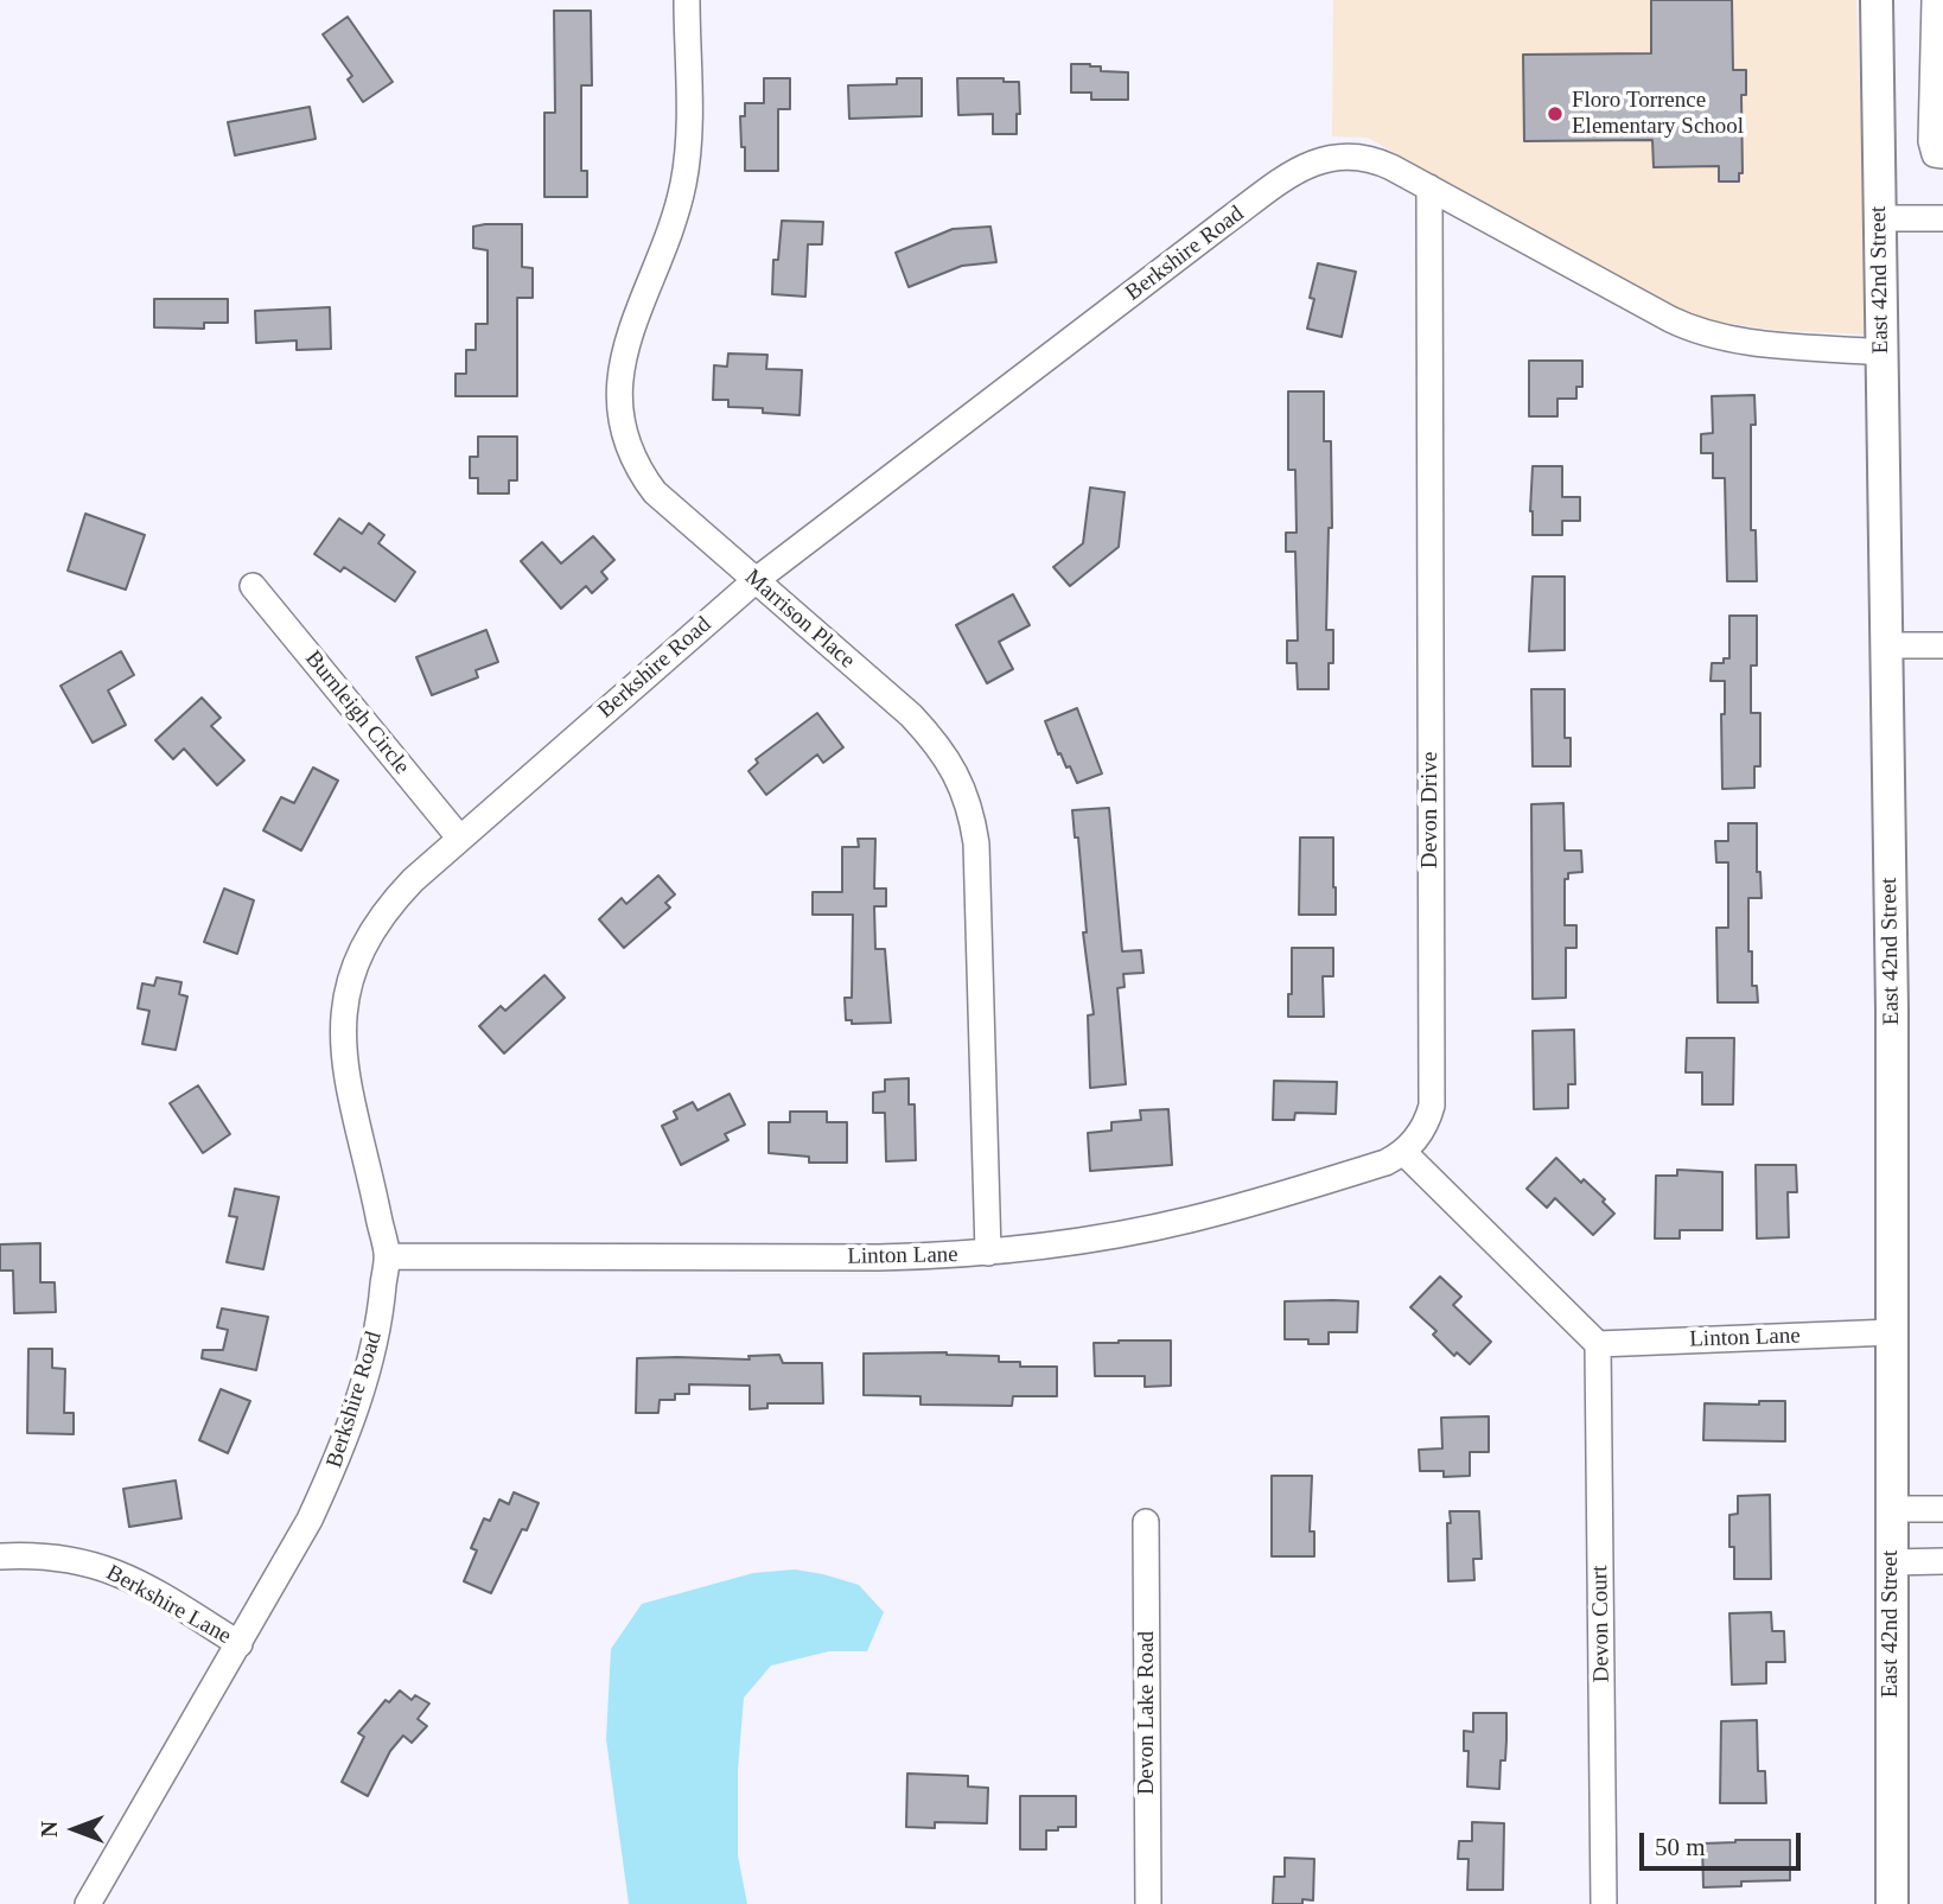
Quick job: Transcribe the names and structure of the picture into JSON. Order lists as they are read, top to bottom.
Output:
{
  "streets": {
    "street": [
      "Berkshire Road",
      "East 42nd Street",
      "Marrison Place",
      "Burnleigh Circle",
      "Devon Drive",
      "Linton Lane",
      "Berkshire Lane",
      "Devon Court",
      "Devon Lake Road"
    ]
  },
  "crossings": [
    ["Berkshire Road", "East 42nd Street"],
    ["Berkshire Road", "Marrison Place"],
    ["Berkshire Road", "Burnleigh Circle"],
    ["Berkshire Road", "Devon Drive"],
    ["Berkshire Road", "Linton Lane"],
    ["Berkshire Road", "Berkshire Lane"],
    ["East 42nd Street", "Linton Lane"],
    ["Marrison Place", "Linton Lane"],
    ["Devon Drive", "Linton Lane"],
    ["Linton Lane", "Devon Court"]
  ],
  "places": ["Floro Torrence Elementary School"],
  "scale_bar": "50 m",
  "north": "left"
}
